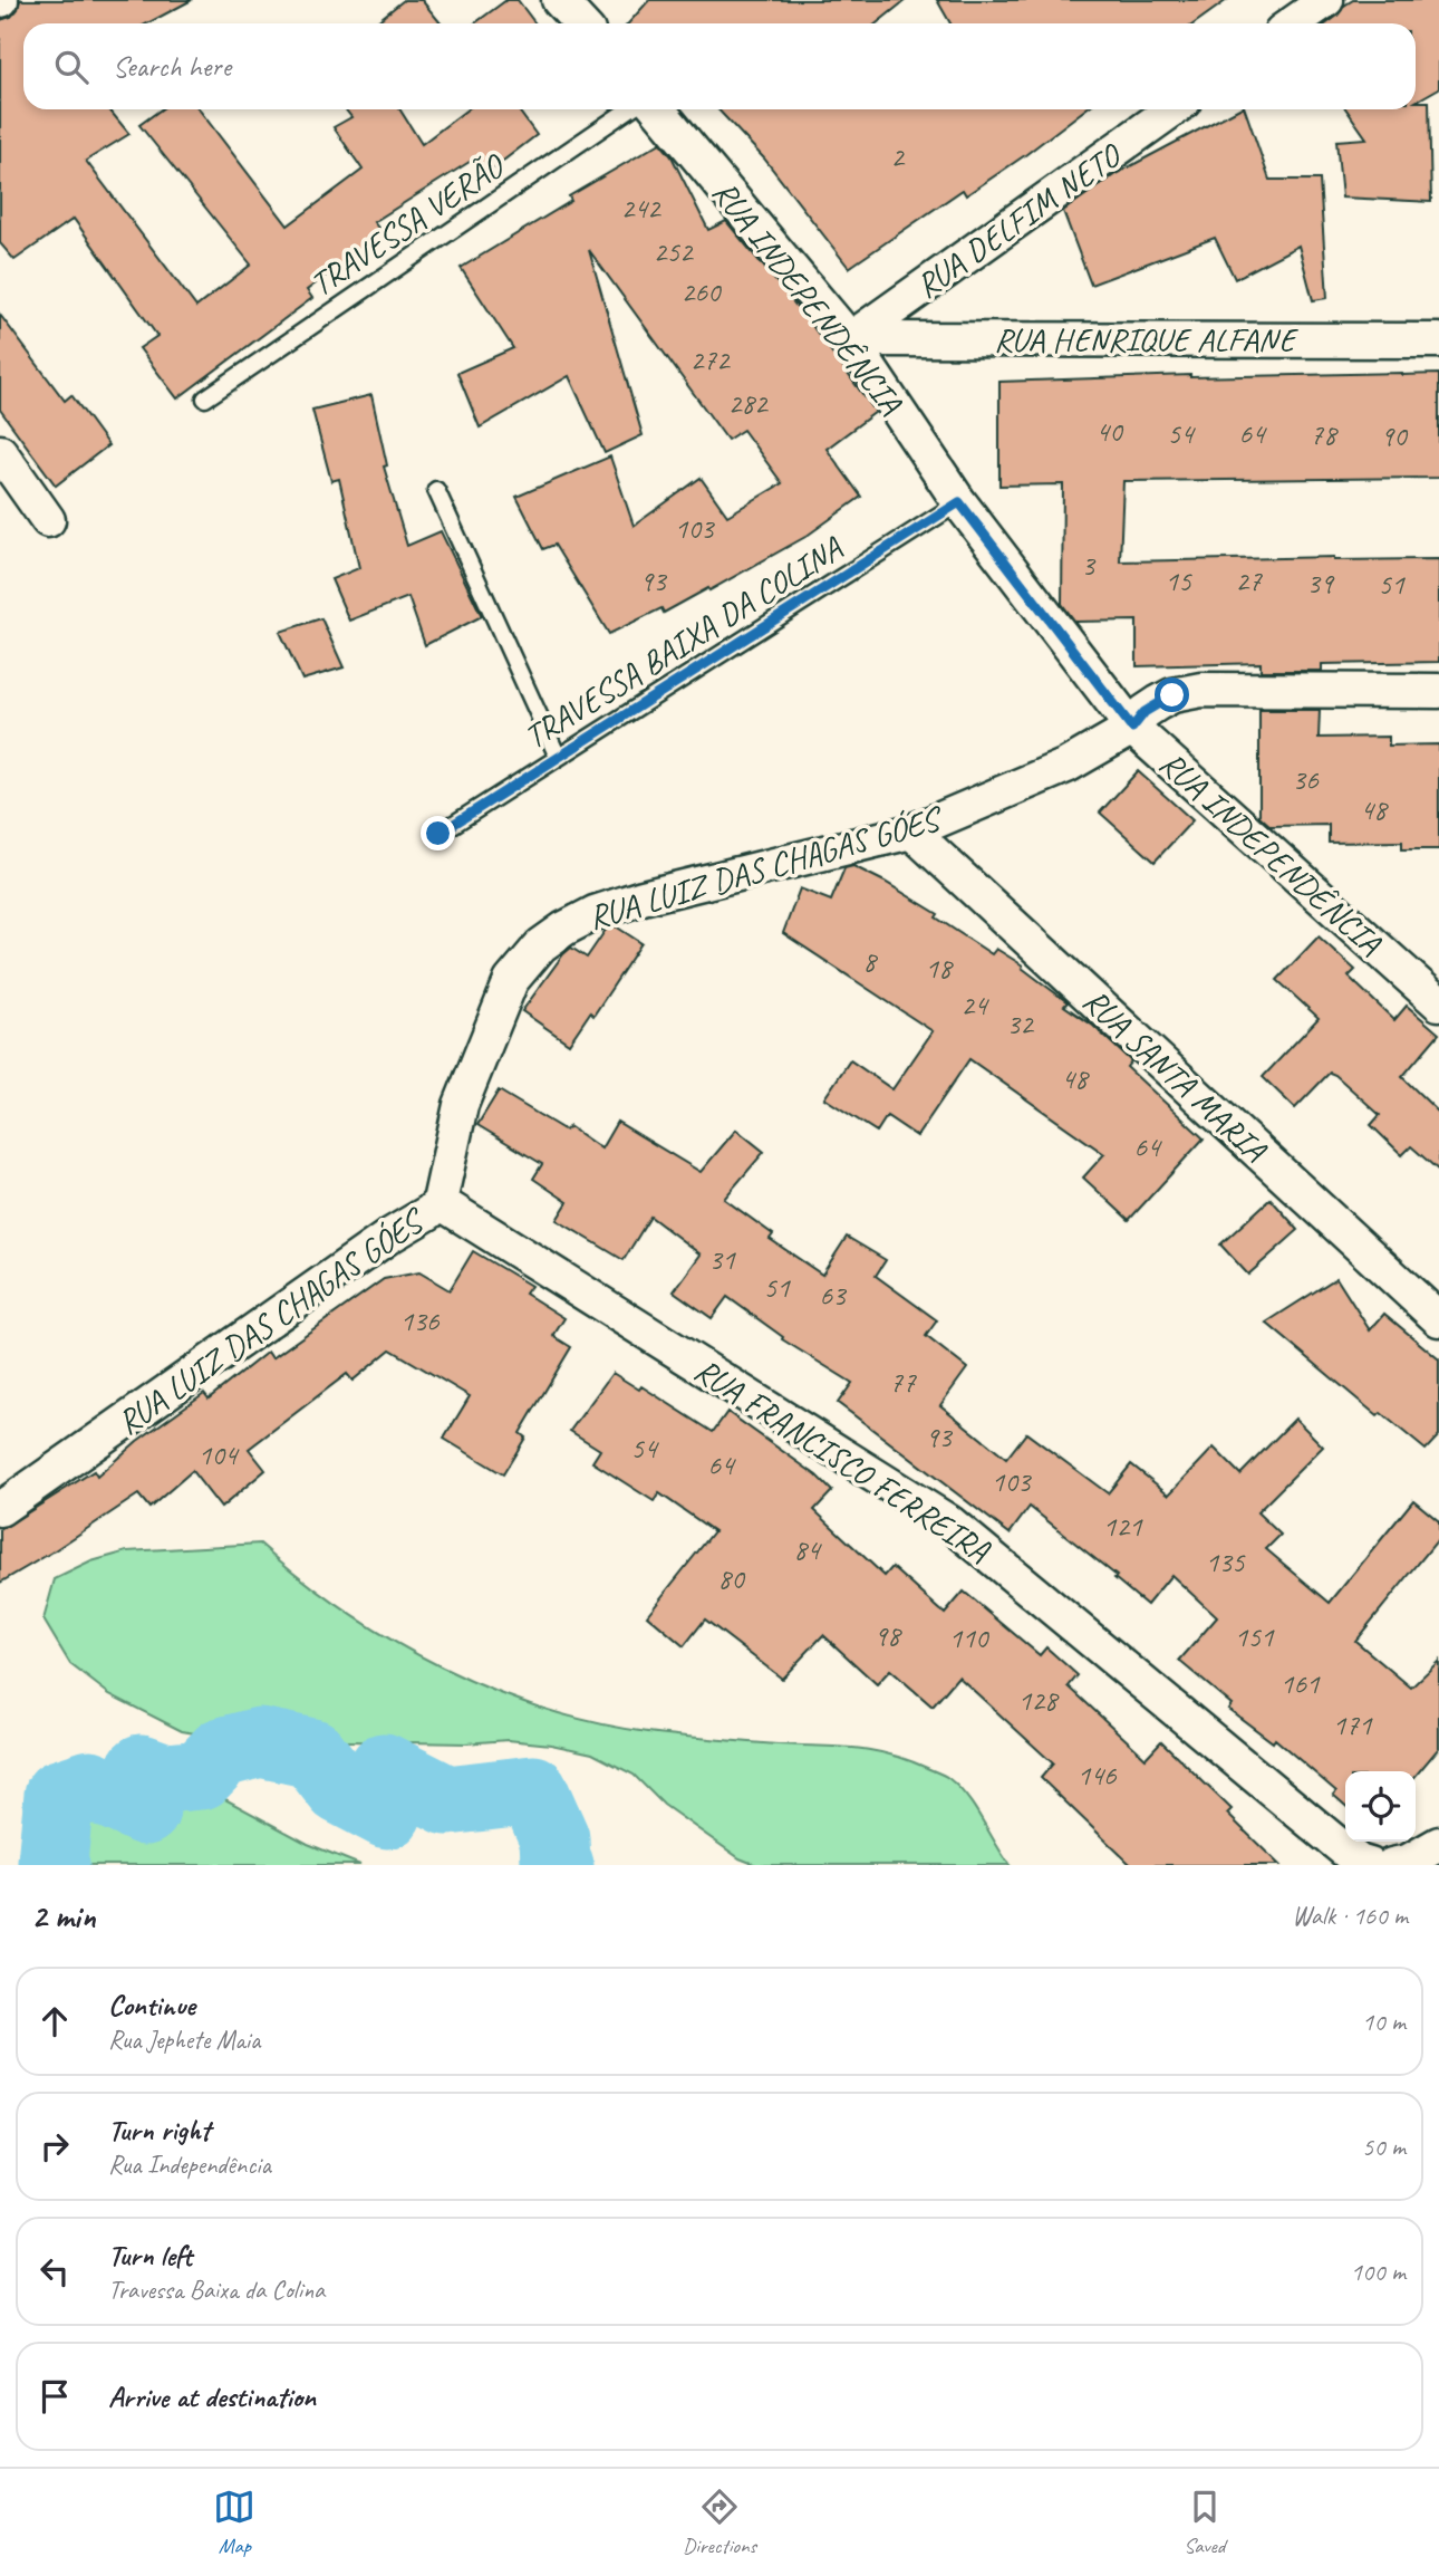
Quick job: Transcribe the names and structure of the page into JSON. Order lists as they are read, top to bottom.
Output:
{
  "streets": {
    "street": [
      "RUA DELFIM NETO",
      "RUA INDEPENDÊNCIA",
      "RUA HENRIQUE ALFANE",
      "RUA LUIZ DAS CHAGAS GÓES",
      "RUA SANTA MARIA",
      "RUA FRANCISCO FERREIRA"
    ],
    "lane": ["TRAVESSA VERÃO", "TRAVESSA BAIXA DA COLINA"]
  },
  "crossings": [
    ["RUA DELFIM NETO", "RUA INDEPENDÊNCIA"],
    ["RUA DELFIM NETO", "RUA HENRIQUE ALFANE"],
    ["RUA INDEPENDÊNCIA", "RUA HENRIQUE ALFANE"],
    ["RUA INDEPENDÊNCIA", "TRAVESSA BAIXA DA COLINA"],
    ["RUA INDEPENDÊNCIA", "RUA LUIZ DAS CHAGAS GÓES"],
    ["RUA LUIZ DAS CHAGAS GÓES", "RUA SANTA MARIA"],
    ["RUA LUIZ DAS CHAGAS GÓES", "RUA FRANCISCO FERREIRA"]
  ],
  "house_numbers": [
    "2",
    "242",
    "252",
    "260",
    "272",
    "282",
    "40",
    "54",
    "64",
    "78",
    "90",
    "103",
    "3",
    "93",
    "15",
    "27",
    "39",
    "51",
    "36",
    "48",
    "8",
    "18",
    "24",
    "32",
    "48",
    "64",
    "31",
    "51",
    "63",
    "136",
    "77",
    "93",
    "54",
    "104",
    "64",
    "103",
    "121",
    "84",
    "135",
    "80",
    "98",
    "151",
    "110",
    "161",
    "128",
    "171",
    "146"
  ],
  "page": {
    "search": "Search here",
    "heading": ["2 min", "Walk · 160 m"],
    "list": [
      ["Continue", "Rua Jephete Maia", "10 m"],
      ["Turn right", "Rua Independência", "50 m"],
      ["Turn left", "Travessa Baixa da Colina", "100 m"],
      "Arrive at destination"
    ],
    "nav": ["Map", "Directions", "Saved"]
  }
}
